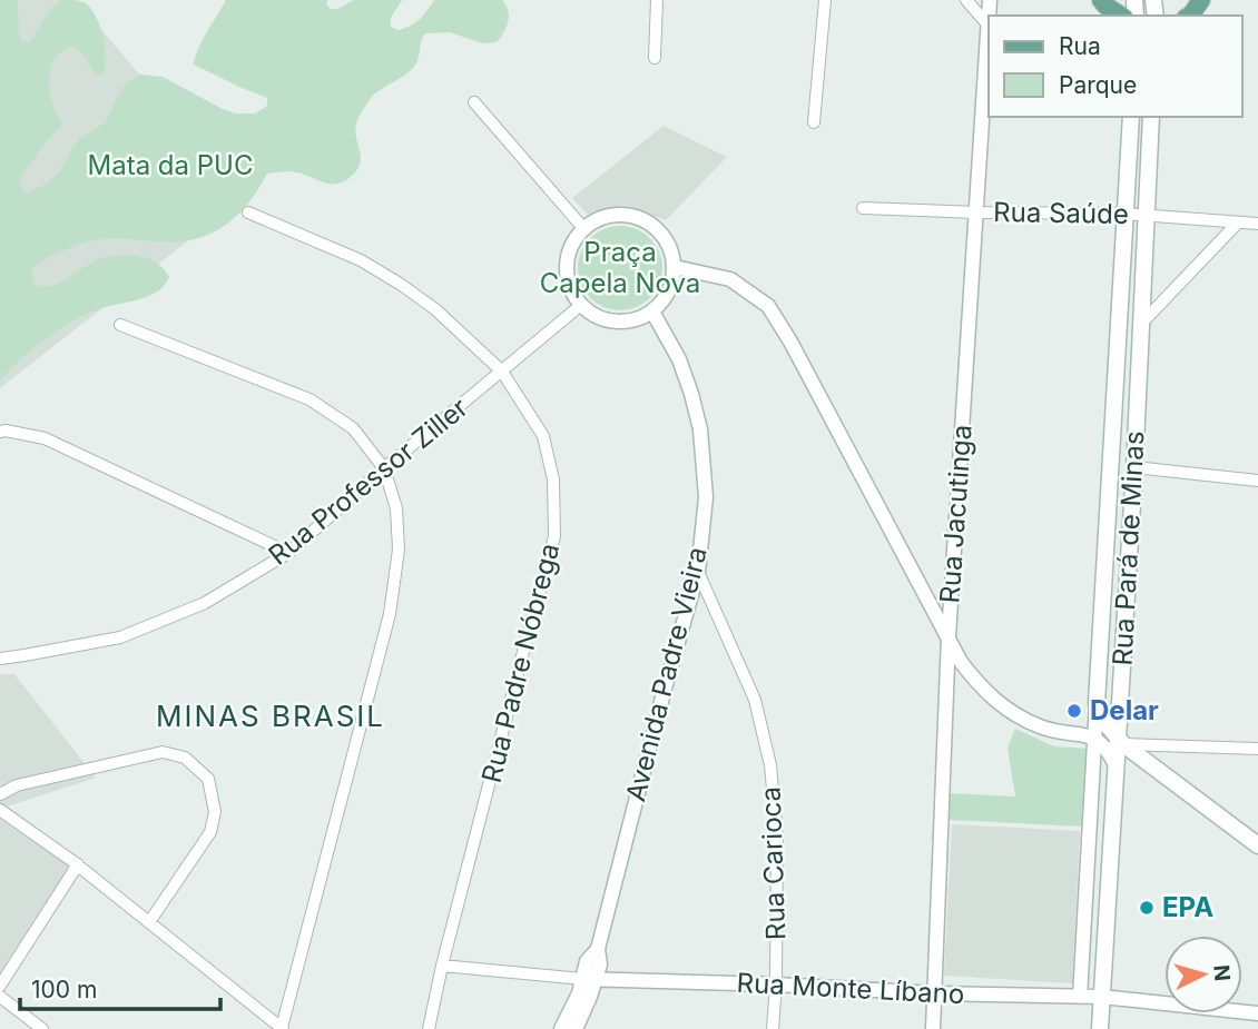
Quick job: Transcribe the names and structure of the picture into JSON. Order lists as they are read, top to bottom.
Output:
{
  "streets": {
    "main road": ["Rua Pará de Minas"],
    "street": [
      "Rua Saúde",
      "Rua Professor Ziller",
      "Rua Jacutinga",
      "Rua Padre Nóbrega",
      "Avenida Padre Vieira",
      "Rua Carioca",
      "Rua Monte Líbano"
    ]
  },
  "crossings": [
    ["Rua Saúde", "Rua Jacutinga"],
    ["Rua Saúde", "Rua Pará de Minas"],
    ["Rua Professor Ziller", "Rua Padre Nóbrega"],
    ["Rua Professor Ziller", "Avenida Padre Vieira"],
    ["Rua Jacutinga", "Rua Monte Líbano"],
    ["Rua Pará de Minas", "Rua Monte Líbano"],
    ["Rua Padre Nóbrega", "Rua Monte Líbano"],
    ["Avenida Padre Vieira", "Rua Carioca"],
    ["Avenida Padre Vieira", "Rua Monte Líbano"],
    ["Rua Carioca", "Rua Monte Líbano"]
  ],
  "districts": ["MINAS BRASIL"],
  "parks": ["Mata da PUC", "Praça Capela Nova"],
  "places": ["Delar", "EPA"],
  "legend": ["Rua", "Parque"],
  "scale_bar": "100 m",
  "north": "right"
}
